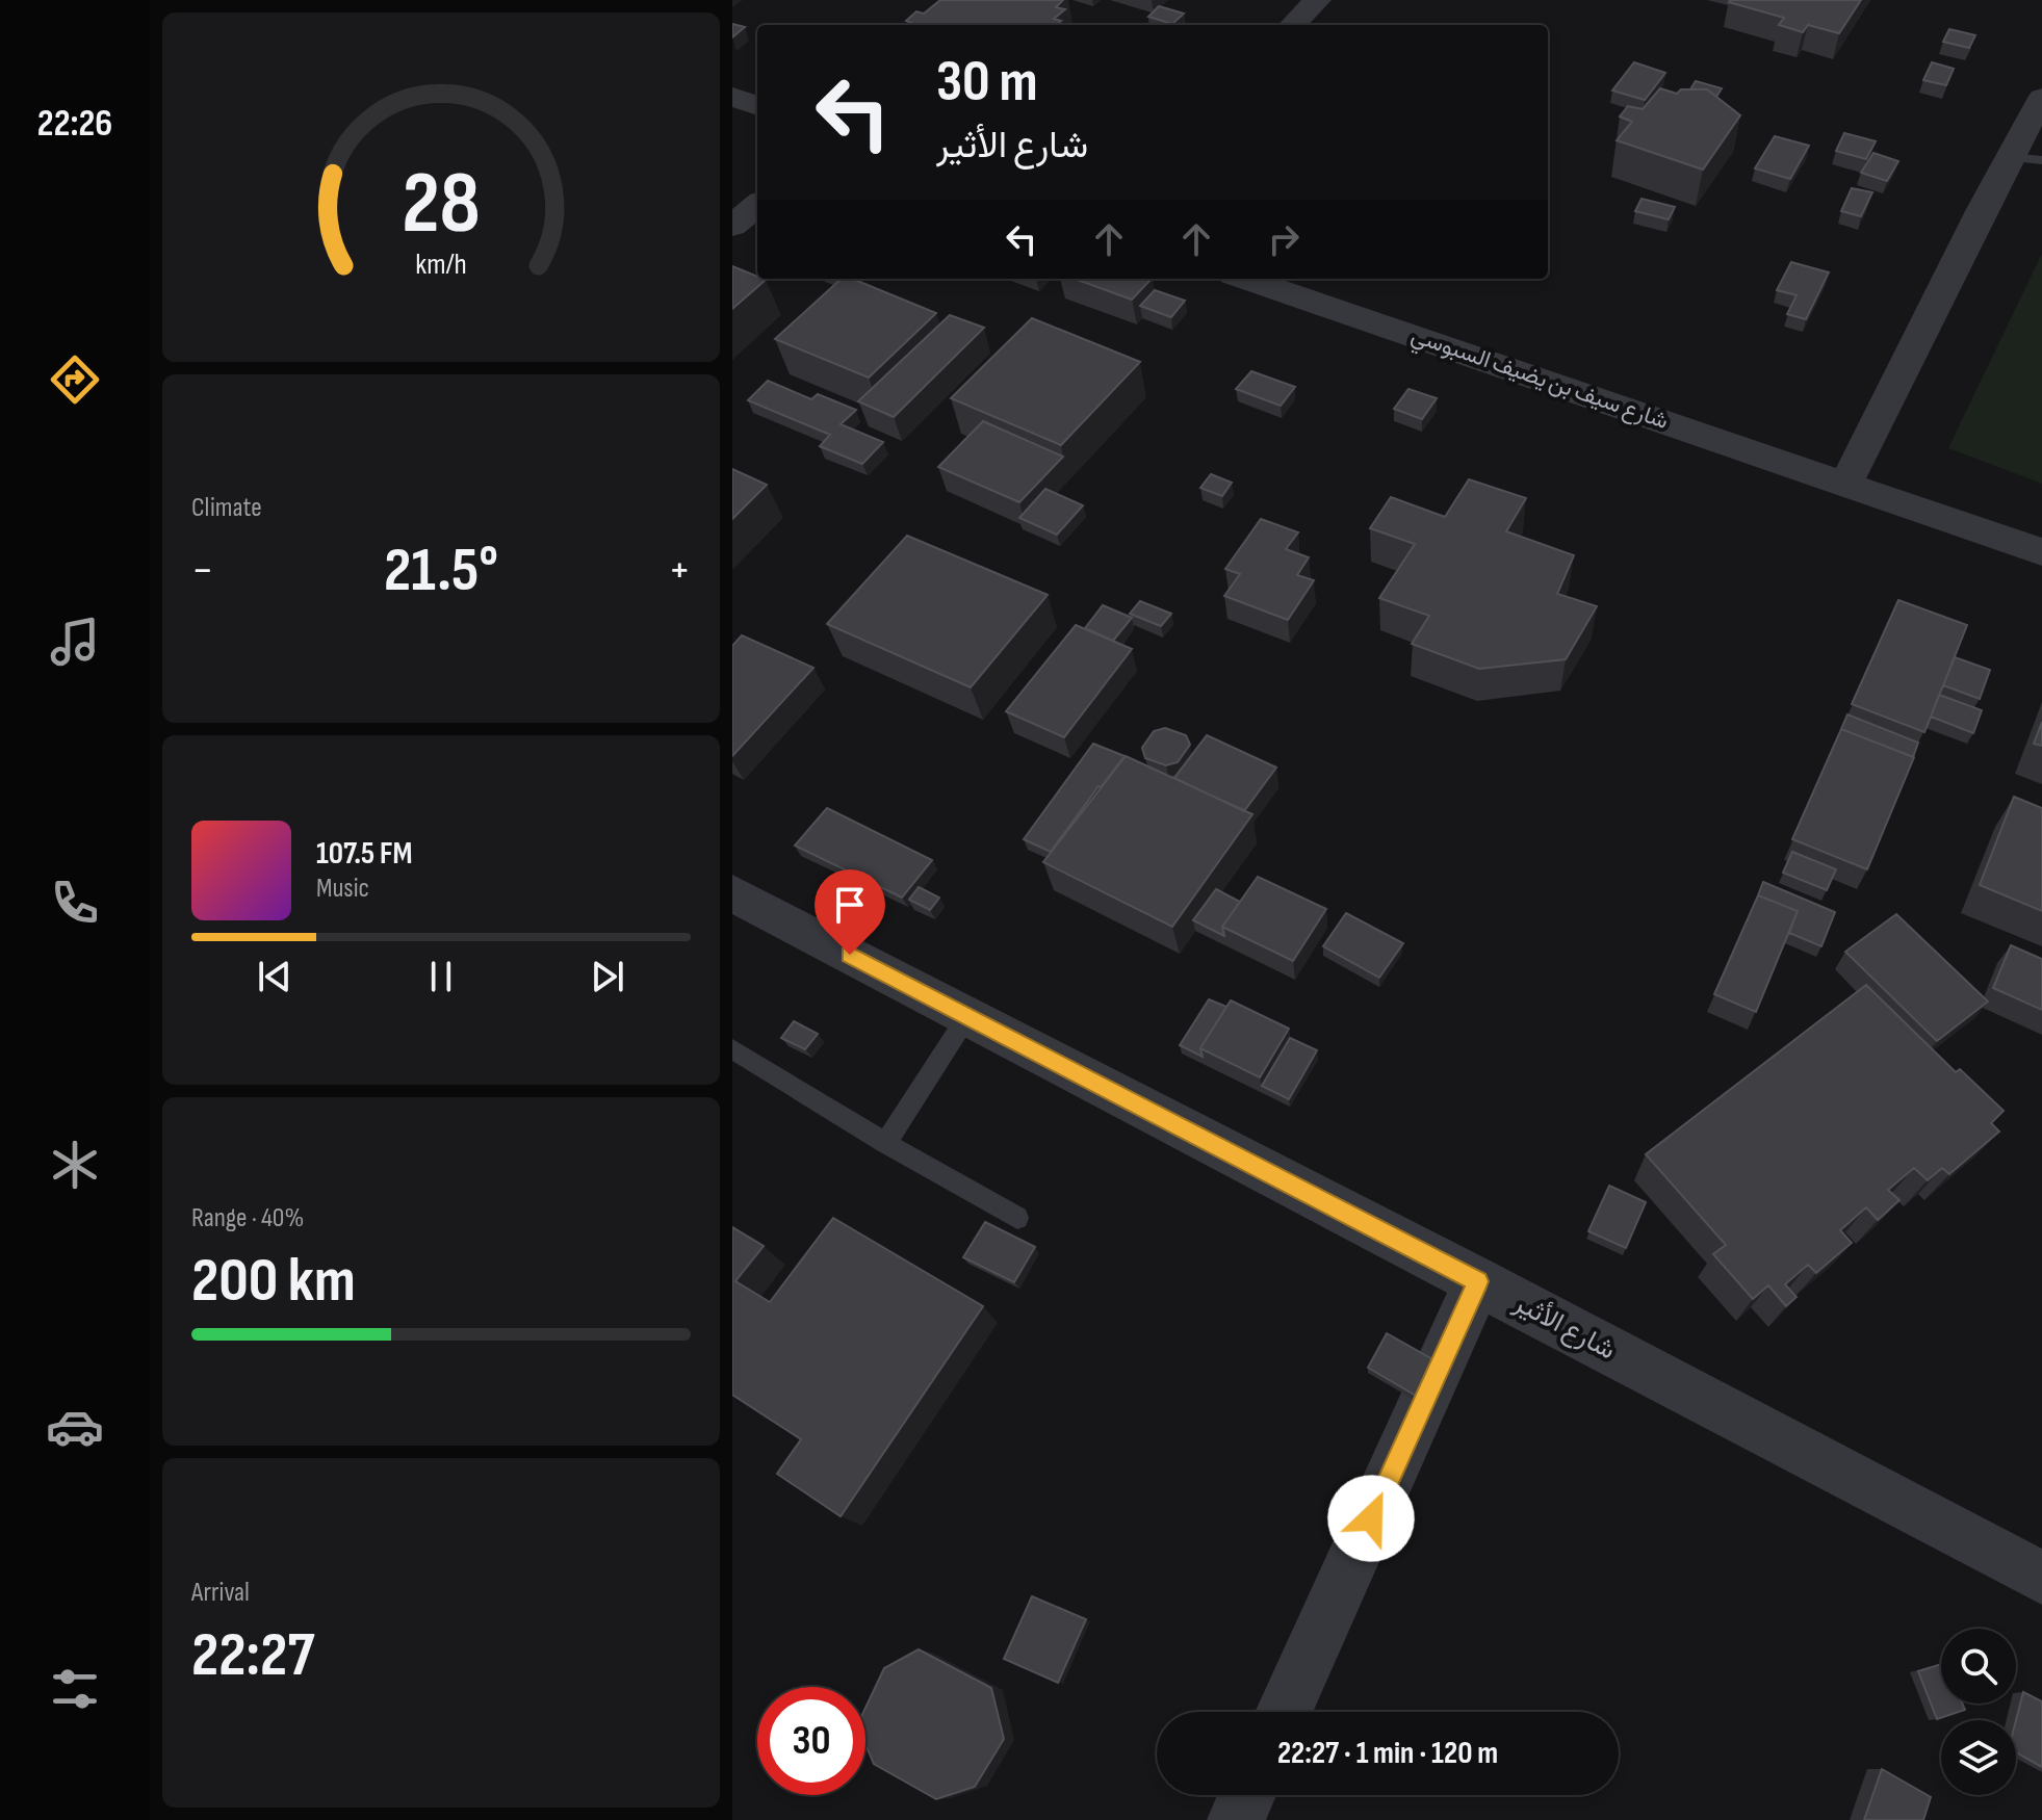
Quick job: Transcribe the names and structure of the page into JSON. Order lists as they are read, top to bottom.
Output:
{
  "streets": {
    "street": ["شارع سيف بن يضيف السبوسي", "شارع الأثير"]
  },
  "page": {
    "tabs": "22:26",
    "turn": ["30 m", "شارع الأثير"],
    "tile": [
      "Climate",
      ["Range · 40%", "200 km"],
      ["Arrival", "22:27"]
    ],
    "heat": ["−", "21.5°", "+"],
    "song": ["107.5 FM", "Music"],
    "limit": "30",
    "trip": "22:27 · 1 min · 120 m",
    "gauge": ["28", "km/h"]
  }
}
